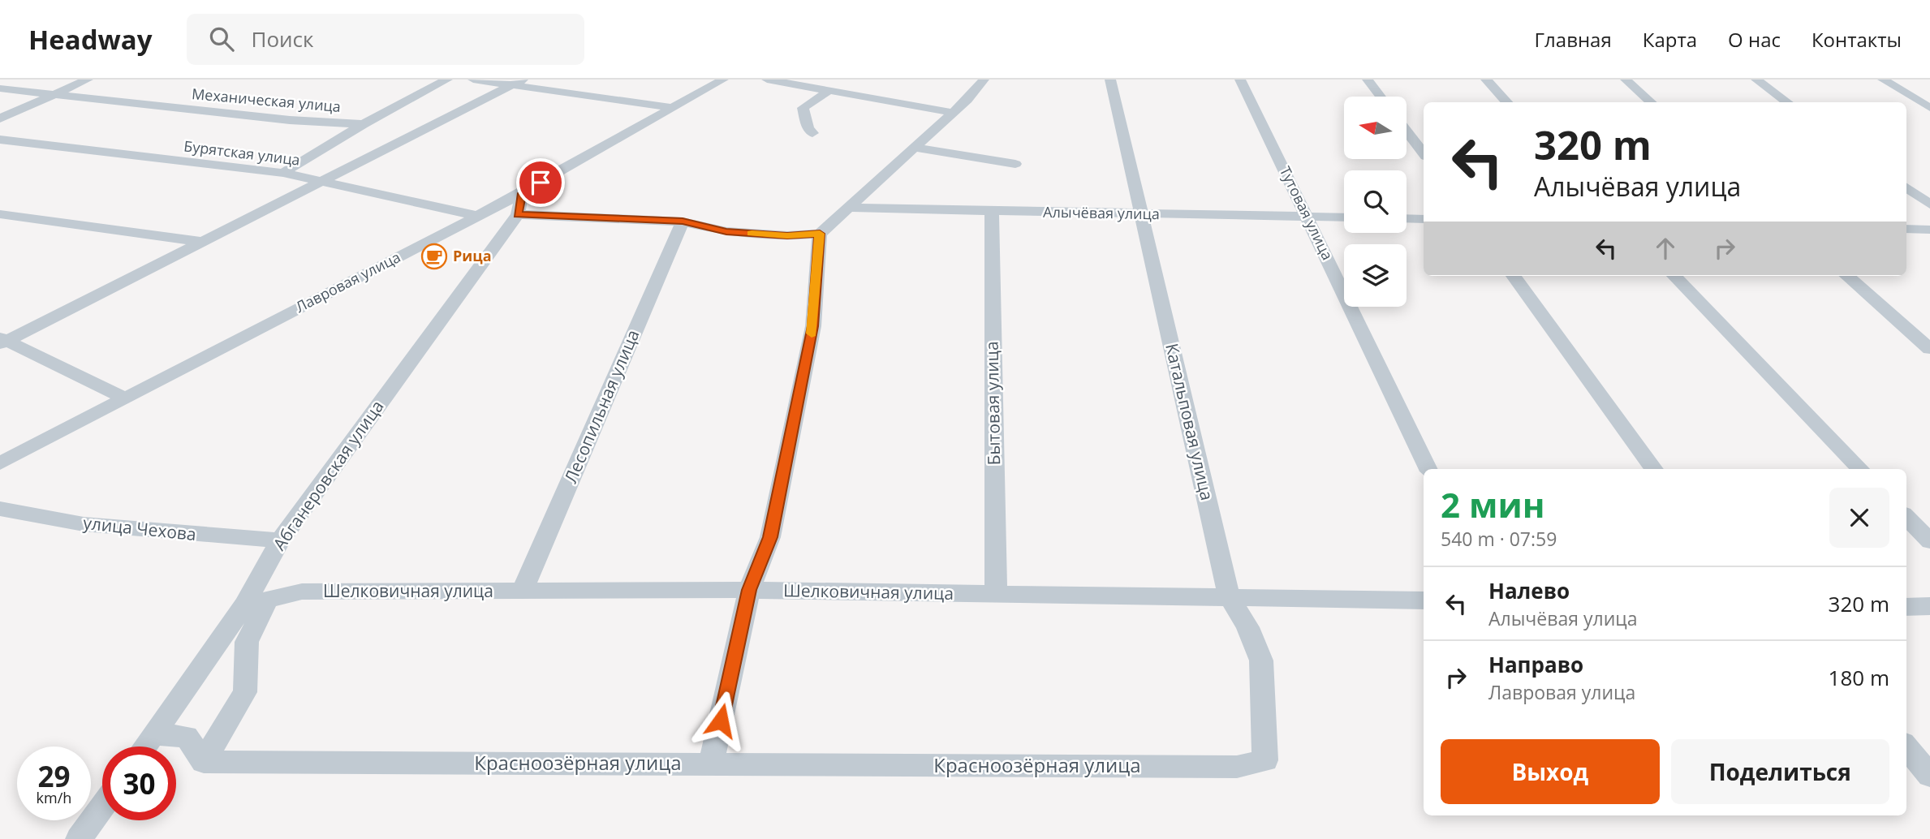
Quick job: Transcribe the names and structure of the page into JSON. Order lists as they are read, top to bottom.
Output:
{
  "streets": {
    "street": [
      "Механическая улица",
      "Бурятская улица",
      "Алычёвая улица",
      "Тутовая улица",
      "Лавровая улица",
      "Бытовая улица",
      "Лесопильная улица",
      "Катальповая улица",
      "Абганеровская улица",
      "улица Чехова",
      "Шелковичная улица",
      "Красноозёрная улица"
    ]
  },
  "crossings": [
    ["Бурятская улица", "Лавровая улица"],
    ["Алычёвая улица", "Тутовая улица"],
    ["Алычёвая улица", "Бытовая улица"],
    ["Алычёвая улица", "Катальповая улица"],
    ["Лавровая улица", "Абганеровская улица"],
    ["Бытовая улица", "Шелковичная улица"],
    ["Лесопильная улица", "Шелковичная улица"],
    ["Катальповая улица", "Шелковичная улица"],
    ["Катальповая улица", "Красноозёрная улица"],
    ["Абганеровская улица", "улица Чехова"],
    ["Абганеровская улица", "Шелковичная улица"]
  ],
  "places": {
    "cafe": ["Рица"]
  },
  "north": "left",
  "page": {
    "header": "Headway",
    "search": "Поиск",
    "nav": [
      "Главная",
      "Карта",
      "О нас",
      "Контакты"
    ],
    "turn": ["320 m", "Алычёвая улица"],
    "heading": ["2 мин", "540 m · 07:59"],
    "list": [
      {
        "name": "Налево",
        "note": "Алычёвая улица",
        "value": "320 m"
      },
      {
        "name": "Направо",
        "note": "Лавровая улица",
        "value": "180 m"
      }
    ],
    "buttons": ["Выход", "Поделиться"],
    "speed": "29 km/h",
    "limit": "30"
  }
}
